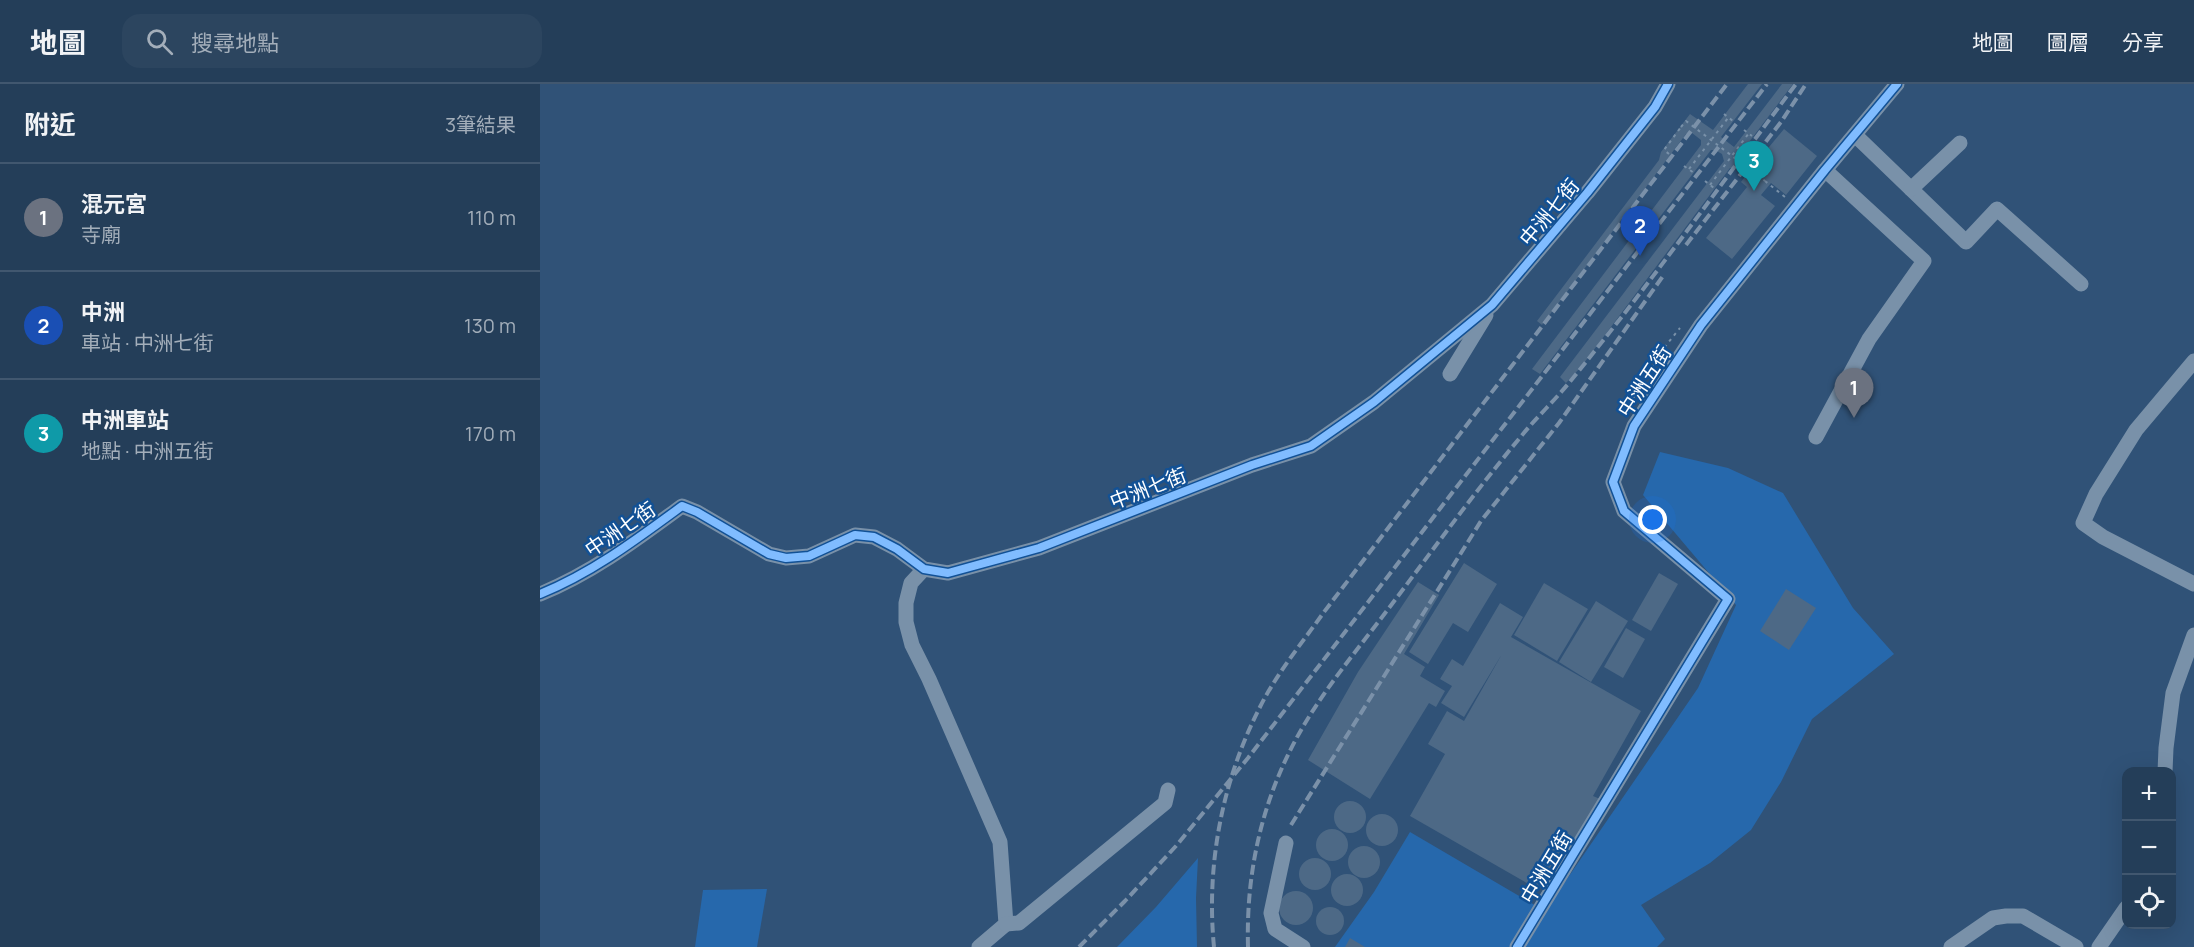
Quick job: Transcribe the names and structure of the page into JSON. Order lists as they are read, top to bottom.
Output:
{
  "streets": {
    "street": ["中洲七街", "中洲五街"]
  },
  "page": {
    "header": "地圖",
    "search": "搜尋地點",
    "nav": ["地圖", "圖層", "分享"],
    "heading": ["附近", "3筆結果"],
    "pins": ["3", "2", "1"],
    "list": [
      {
        "mark": "1",
        "name": "混元宮",
        "note": "寺廟",
        "value": "110 m"
      },
      {
        "mark": "2",
        "name": "中洲",
        "note": "車站 · 中洲七街",
        "value": "130 m"
      },
      {
        "mark": "3",
        "name": "中洲車站",
        "note": "地點 · 中洲五街",
        "value": "170 m"
      }
    ],
    "map_buttons": ["+", "−"]
  }
}
